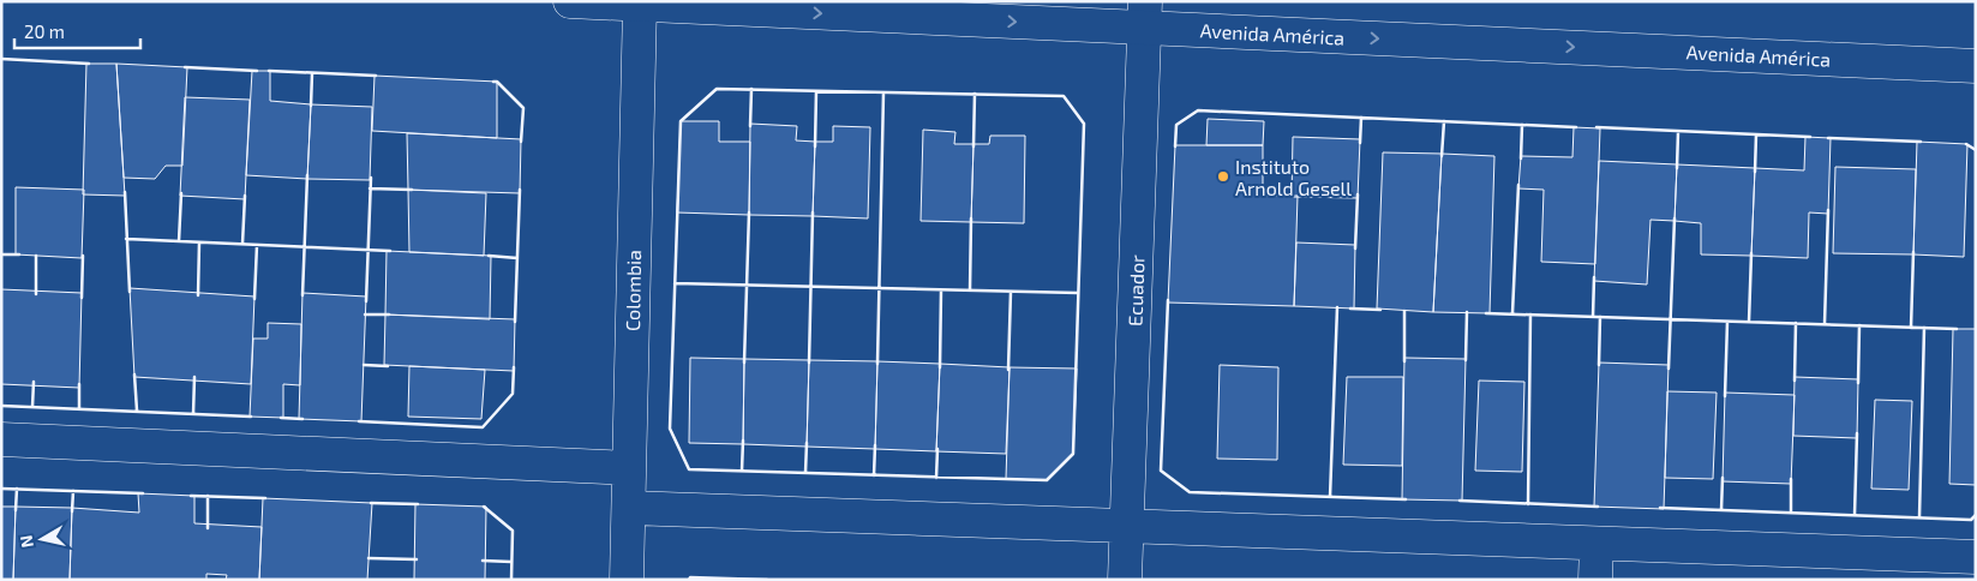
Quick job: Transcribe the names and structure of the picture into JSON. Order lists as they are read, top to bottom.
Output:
{
  "streets": {
    "street": ["Avenida América", "Colombia", "Ecuador"]
  },
  "crossings": [
    ["Avenida América", "Colombia"],
    ["Avenida América", "Ecuador"]
  ],
  "one_way": ["Avenida América"],
  "places": ["Instituto Arnold Gesell"],
  "scale_bar": "20 m",
  "north": "left"
}
